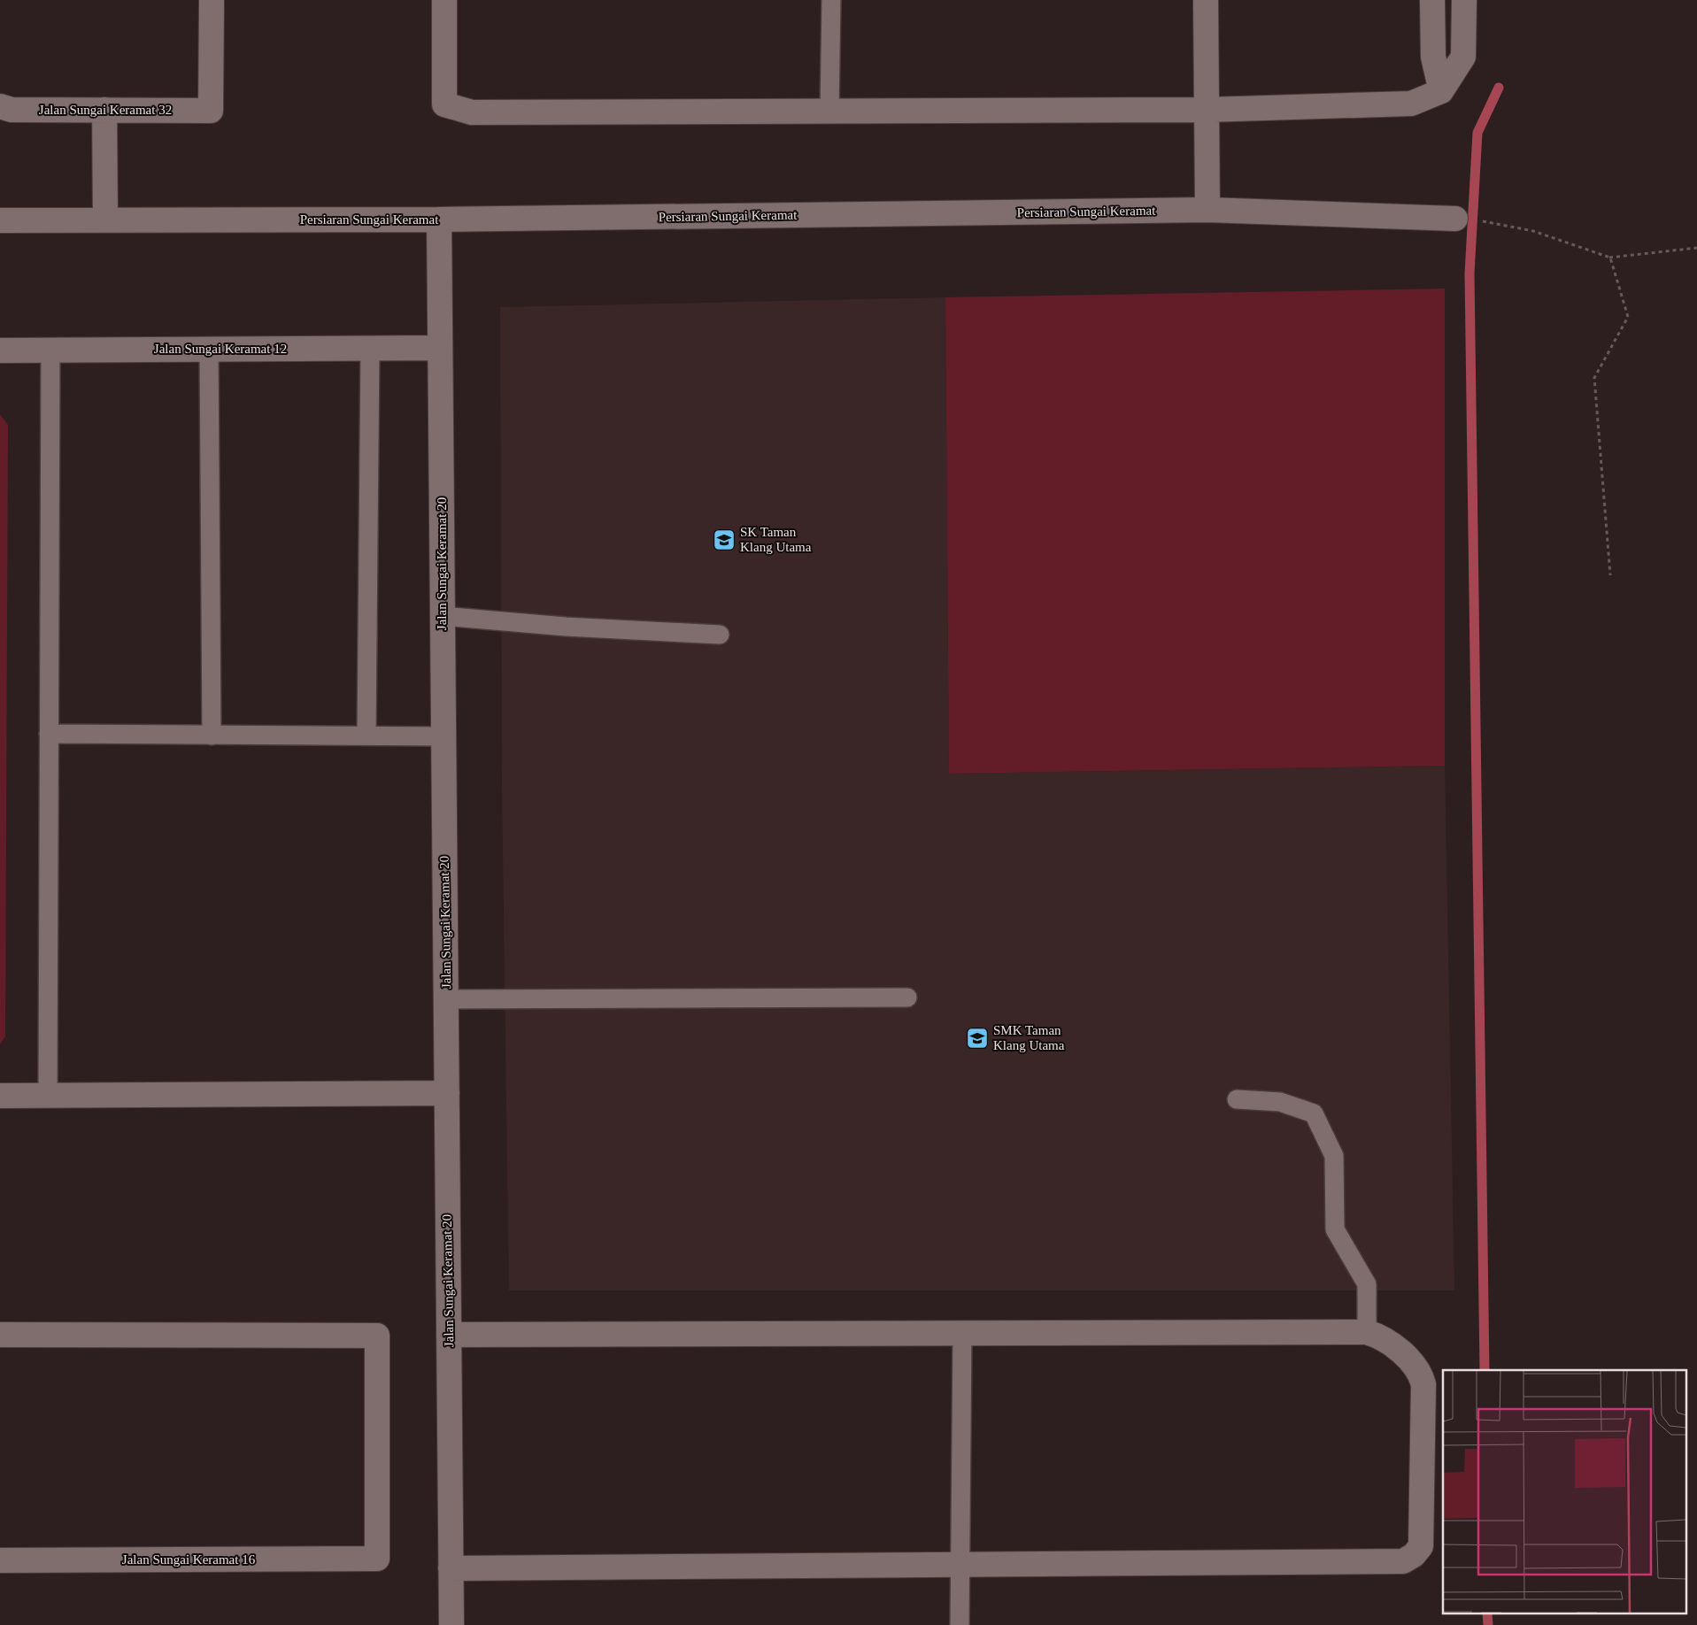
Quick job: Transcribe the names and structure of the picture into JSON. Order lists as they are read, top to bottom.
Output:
{
  "streets": {
    "street": [
      "Jalan Sungai Keramat 32",
      "Persiaran Sungai Keramat",
      "Jalan Sungai Keramat 12",
      "Jalan Sungai Keramat 20",
      "Jalan Sungai Keramat 16"
    ]
  },
  "crossings": [
    ["Persiaran Sungai Keramat", "Jalan Sungai Keramat 20"],
    ["Jalan Sungai Keramat 12", "Jalan Sungai Keramat 20"]
  ],
  "places": {
    "school or university": ["SK Taman Klang Utama", "SMK Taman Klang Utama"]
  }
}
